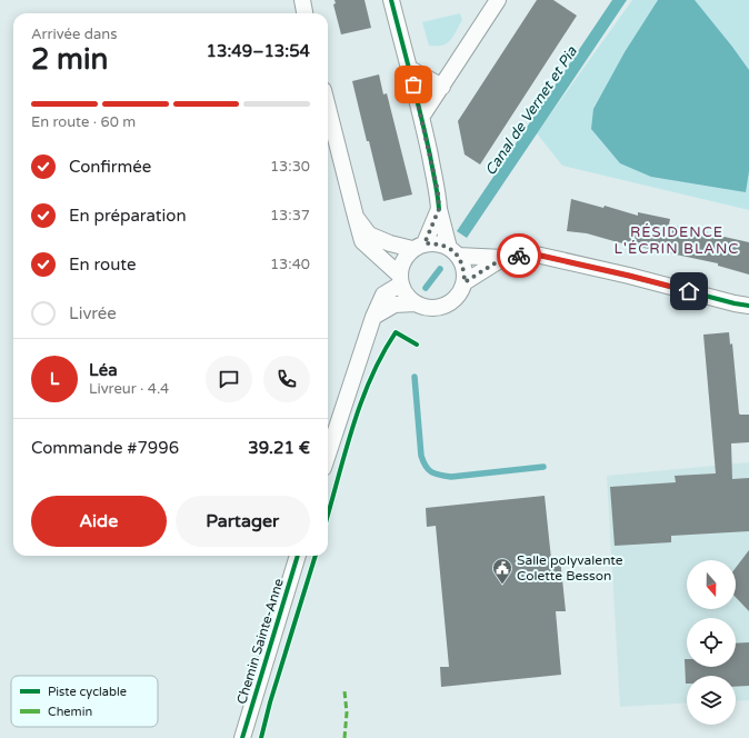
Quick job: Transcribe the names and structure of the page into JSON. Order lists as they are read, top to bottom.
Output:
{
  "streets": {
    "street": ["Chemin Sainte-Anne"]
  },
  "districts": ["RÉSIDENCE L'ÉCRIN BLANC"],
  "water": ["Canal de Vernet et Pia"],
  "places": {
    "public building": ["Salle polyvalente Colette Besson"]
  },
  "legend": ["Piste cyclable", "Chemin"],
  "north": "bottom",
  "page": {
    "heading": ["2 min", "Arrivée dans", "13:49–13:54"],
    "panel": [
      "Léa",
      "Livreur · 4.4",
      "Commande #7996",
      "39.21 €"
    ],
    "bar": "En route · 60 m",
    "list": [
      ["Confirmée", "13:30"],
      ["En préparation", "13:37"],
      ["En route", "13:40"],
      "Livrée"
    ],
    "round": "L",
    "buttons": ["Aide", "Partager"]
  }
}
